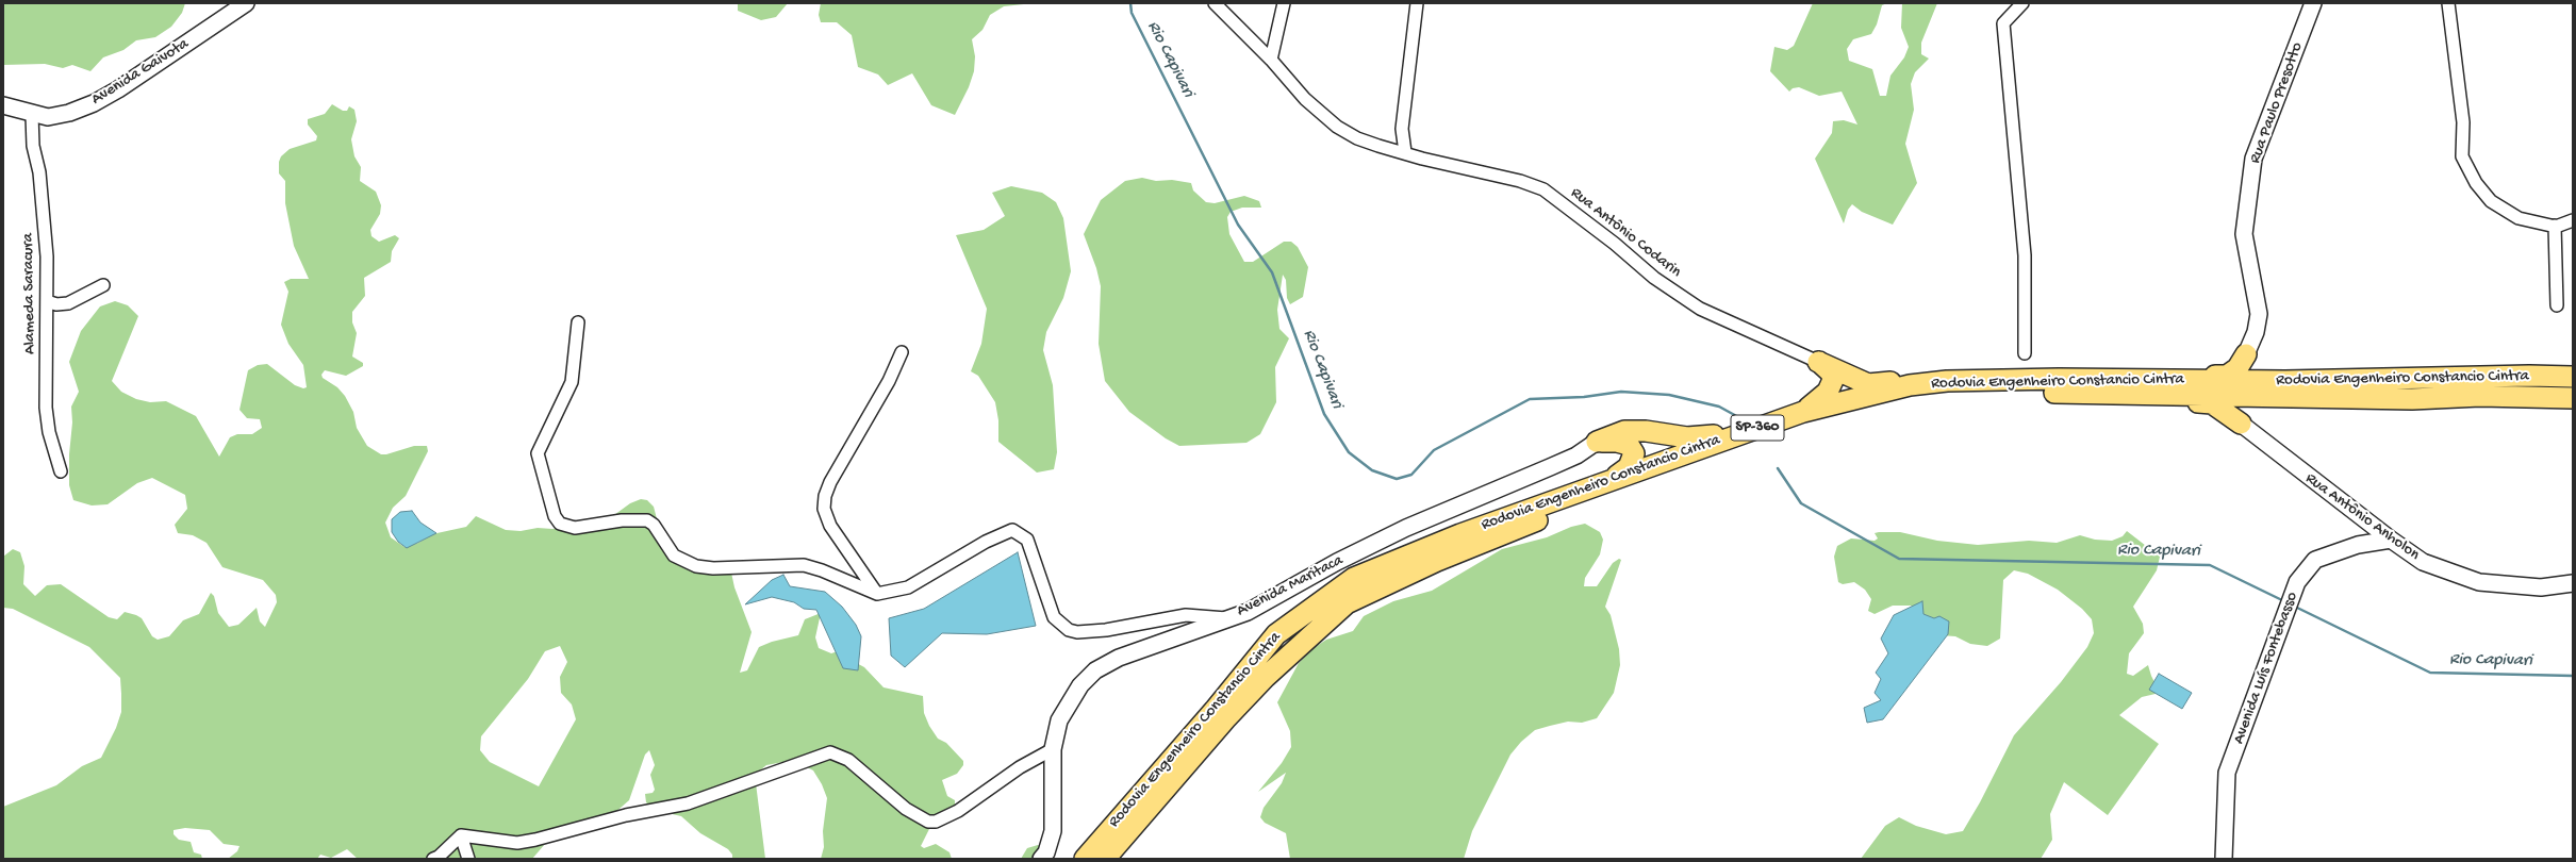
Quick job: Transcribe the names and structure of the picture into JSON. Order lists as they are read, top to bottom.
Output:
{
  "streets": {
    "highway": ["Rodovia Engenheiro Constancio Cintra", "SP-360"],
    "street": [
      "Avenida Gaivota",
      "Rua Paulo Presotto",
      "Rua Antônio Codarin",
      "Alameda Saracura",
      "Rua Antônio Anholon",
      "Avenida Maritaca",
      "Avenida Luís Fontebasso"
    ]
  },
  "crossings": [
    ["Avenida Gaivota", "Alameda Saracura"],
    ["Rua Antônio Anholon", "Avenida Luís Fontebasso"]
  ],
  "water": ["Rio Capivari"]
}
